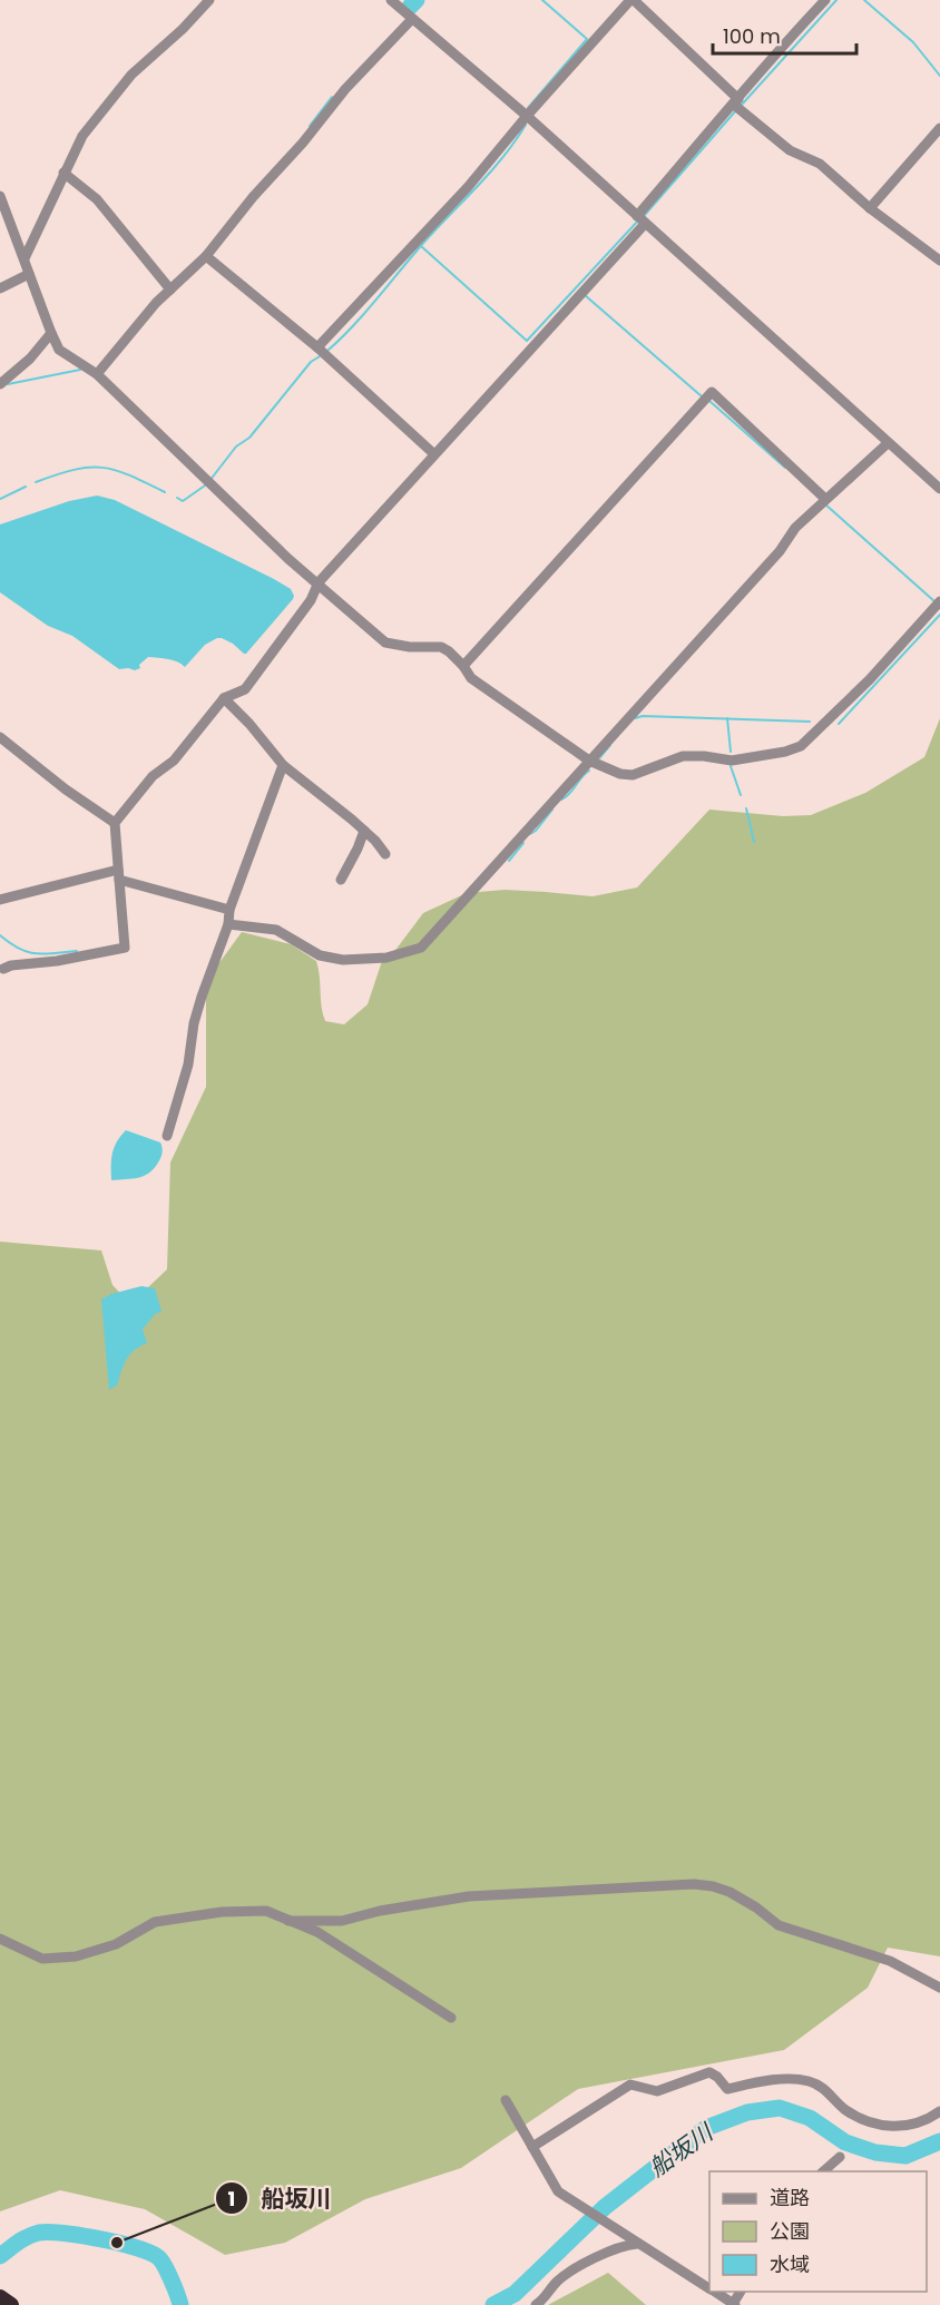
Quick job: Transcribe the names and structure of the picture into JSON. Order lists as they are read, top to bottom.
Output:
{
  "water": ["船坂川"],
  "places": ["船坂川"],
  "legend": ["道路", "公園", "水域"],
  "scale_bar": "100 m"
}
